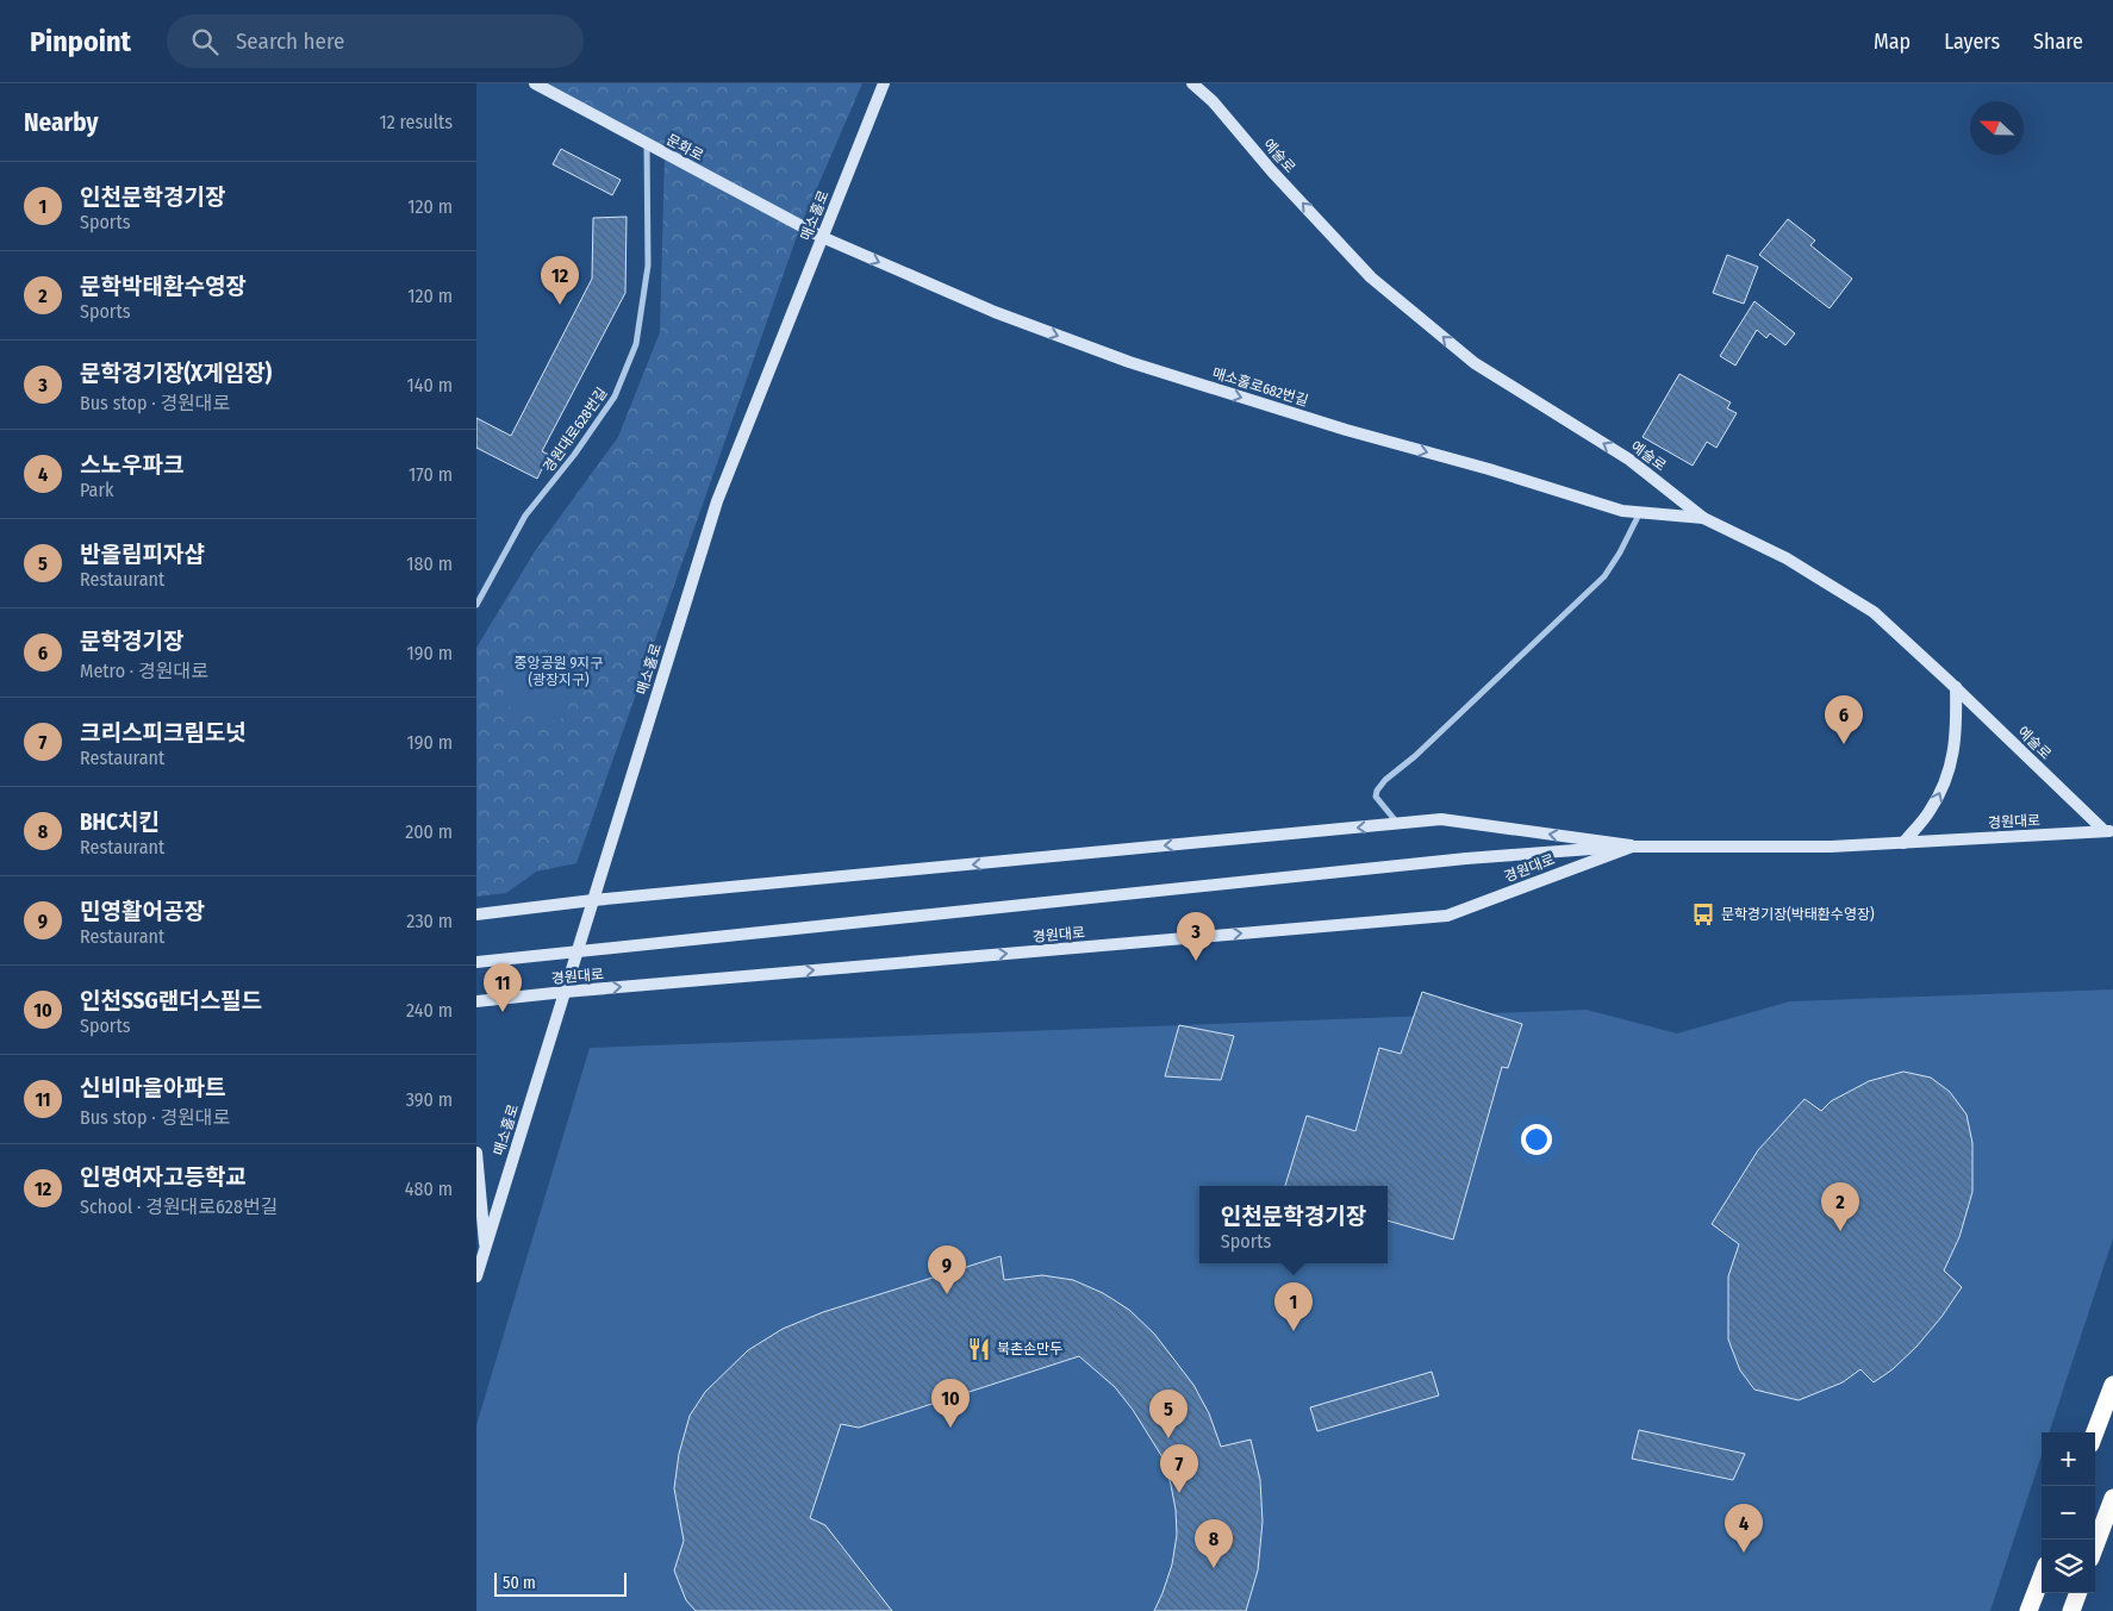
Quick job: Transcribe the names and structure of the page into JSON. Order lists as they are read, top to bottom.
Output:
{
  "streets": {
    "main road": [
      "문화로",
      "예술로",
      "매소홀로",
      "매소홀로682번길",
      "경원대로"
    ],
    "street": ["경원대로628번길"]
  },
  "crossings": [
    ["문화로", "매소홀로"],
    ["문화로", "매소홀로682번길"],
    ["문화로", "경원대로628번길"],
    ["예술로", "매소홀로682번길"],
    ["예술로", "경원대로"],
    ["매소홀로", "매소홀로682번길"],
    ["매소홀로", "경원대로"]
  ],
  "one_way": ["예술로", "매소홀로682번길"],
  "parks": ["중앙공원 9지구 (광장지구)"],
  "places": {
    "bus stop": ["문학경기장(박태환수영장)"],
    "restaurant": ["북촌손만두"]
  },
  "scale_bar": "50 m",
  "north": "left",
  "page": {
    "header": "Pinpoint",
    "search": "Search here",
    "nav": ["Map", "Layers", "Share"],
    "heading": ["Nearby", "12 results"],
    "list": [
      {
        "mark": "1",
        "name": "인천문학경기장",
        "note": "Sports",
        "value": "120 m"
      },
      {
        "mark": "2",
        "name": "문학박태환수영장",
        "note": "Sports",
        "value": "120 m"
      },
      {
        "mark": "3",
        "name": "문학경기장(X게임장)",
        "note": "Bus stop · 경원대로",
        "value": "140 m"
      },
      {
        "mark": "4",
        "name": "스노우파크",
        "note": "Park",
        "value": "170 m"
      },
      {
        "mark": "5",
        "name": "반올림피자샵",
        "note": "Restaurant",
        "value": "180 m"
      },
      {
        "mark": "6",
        "name": "문학경기장",
        "note": "Metro · 경원대로",
        "value": "190 m"
      },
      {
        "mark": "7",
        "name": "크리스피크림도넛",
        "note": "Restaurant",
        "value": "190 m"
      },
      {
        "mark": "8",
        "name": "BHC치킨",
        "note": "Restaurant",
        "value": "200 m"
      },
      {
        "mark": "9",
        "name": "민영활어공장",
        "note": "Restaurant",
        "value": "230 m"
      },
      {
        "mark": "10",
        "name": "인천SSG랜더스필드",
        "note": "Sports",
        "value": "240 m"
      },
      {
        "mark": "11",
        "name": "신비마을아파트",
        "note": "Bus stop · 경원대로",
        "value": "390 m"
      },
      {
        "mark": "12",
        "name": "인명여자고등학교",
        "note": "School · 경원대로628번길",
        "value": "480 m"
      }
    ],
    "pins": [
      "12",
      "6",
      "3",
      "11",
      "2",
      "9",
      "1",
      "10",
      "5",
      "7",
      "4",
      "8"
    ],
    "popup": ["인천문학경기장", "Sports"],
    "map_buttons": ["+", "−"],
    "scale": "50 m"
  }
}
